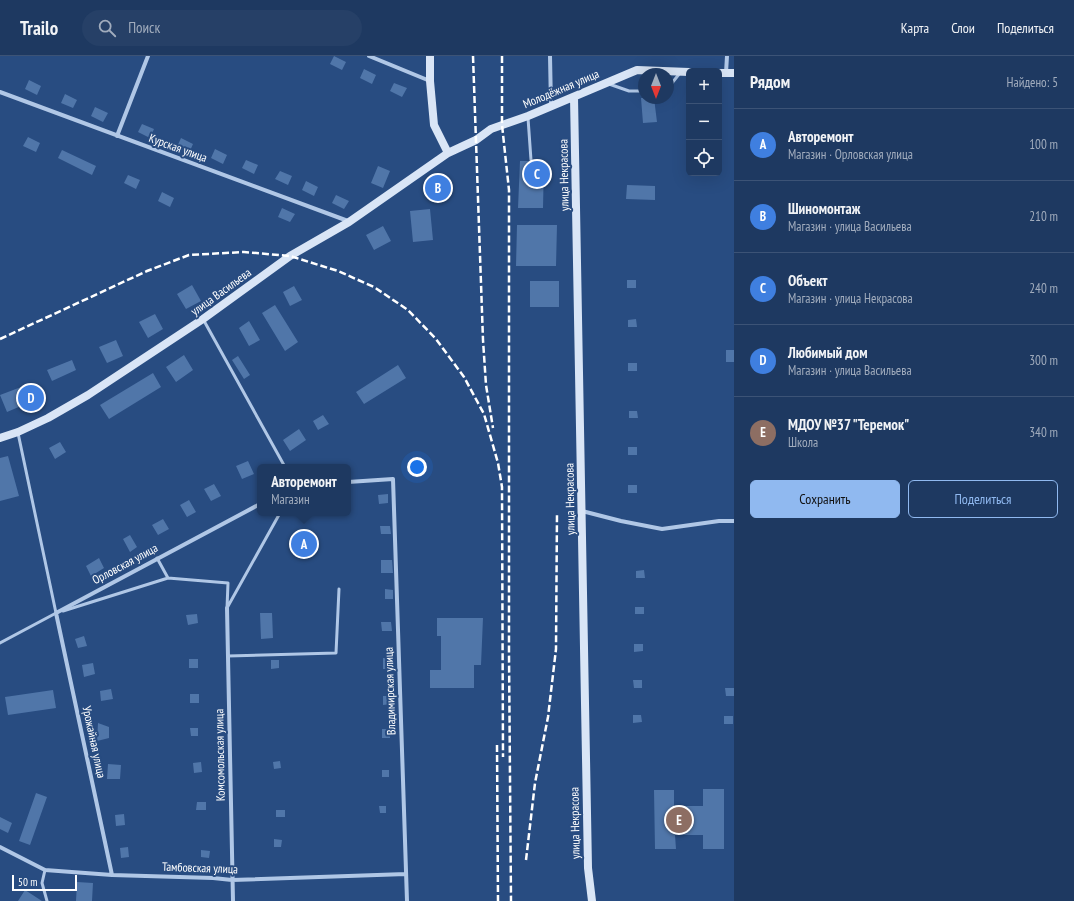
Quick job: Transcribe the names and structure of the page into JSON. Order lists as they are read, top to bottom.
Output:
{
  "streets": {
    "street": [
      "Молодёжная улица",
      "Курская улица",
      "улица Некрасова",
      "улица Васильева",
      "Орловская улица",
      "Владимирская улица",
      "Урожайная улица",
      "Комсомольская улица",
      "Тамбовская улица"
    ]
  },
  "crossings": [
    ["Молодёжная улица", "улица Некрасова"],
    ["Молодёжная улица", "улица Васильева"],
    ["Курская улица", "улица Васильева"],
    ["Орловская улица", "Урожайная улица"],
    ["Владимирская улица", "Тамбовская улица"],
    ["Урожайная улица", "Тамбовская улица"],
    ["Комсомольская улица", "Тамбовская улица"]
  ],
  "scale_bar": "50 m",
  "north": "bottom",
  "page": {
    "header": "Trailo",
    "search": "Поиск",
    "nav": ["Карта", "Слои", "Поделиться"],
    "heading": ["Рядом", "Найдено: 5"],
    "map_buttons": ["+", "−"],
    "list": [
      {
        "mark": "A",
        "name": "Авторемонт",
        "note": "Магазин · Орловская улица",
        "value": "100 m"
      },
      {
        "mark": "B",
        "name": "Шиномонтаж",
        "note": "Магазин · улица Васильева",
        "value": "210 m"
      },
      {
        "mark": "C",
        "name": "Объект",
        "note": "Магазин · улица Некрасова",
        "value": "240 m"
      },
      {
        "mark": "D",
        "name": "Любимый дом",
        "note": "Магазин · улица Васильева",
        "value": "300 m"
      },
      {
        "mark": "E",
        "name": "МДОУ №37 \"Теремок\"",
        "note": "Школа",
        "value": "340 m"
      }
    ],
    "pins": [
      "C",
      "B",
      "D",
      "A",
      "E"
    ],
    "popup": ["Авторемонт", "Магазин"],
    "buttons": ["Сохранить", "Поделиться"],
    "scale": "50 m"
  }
}
